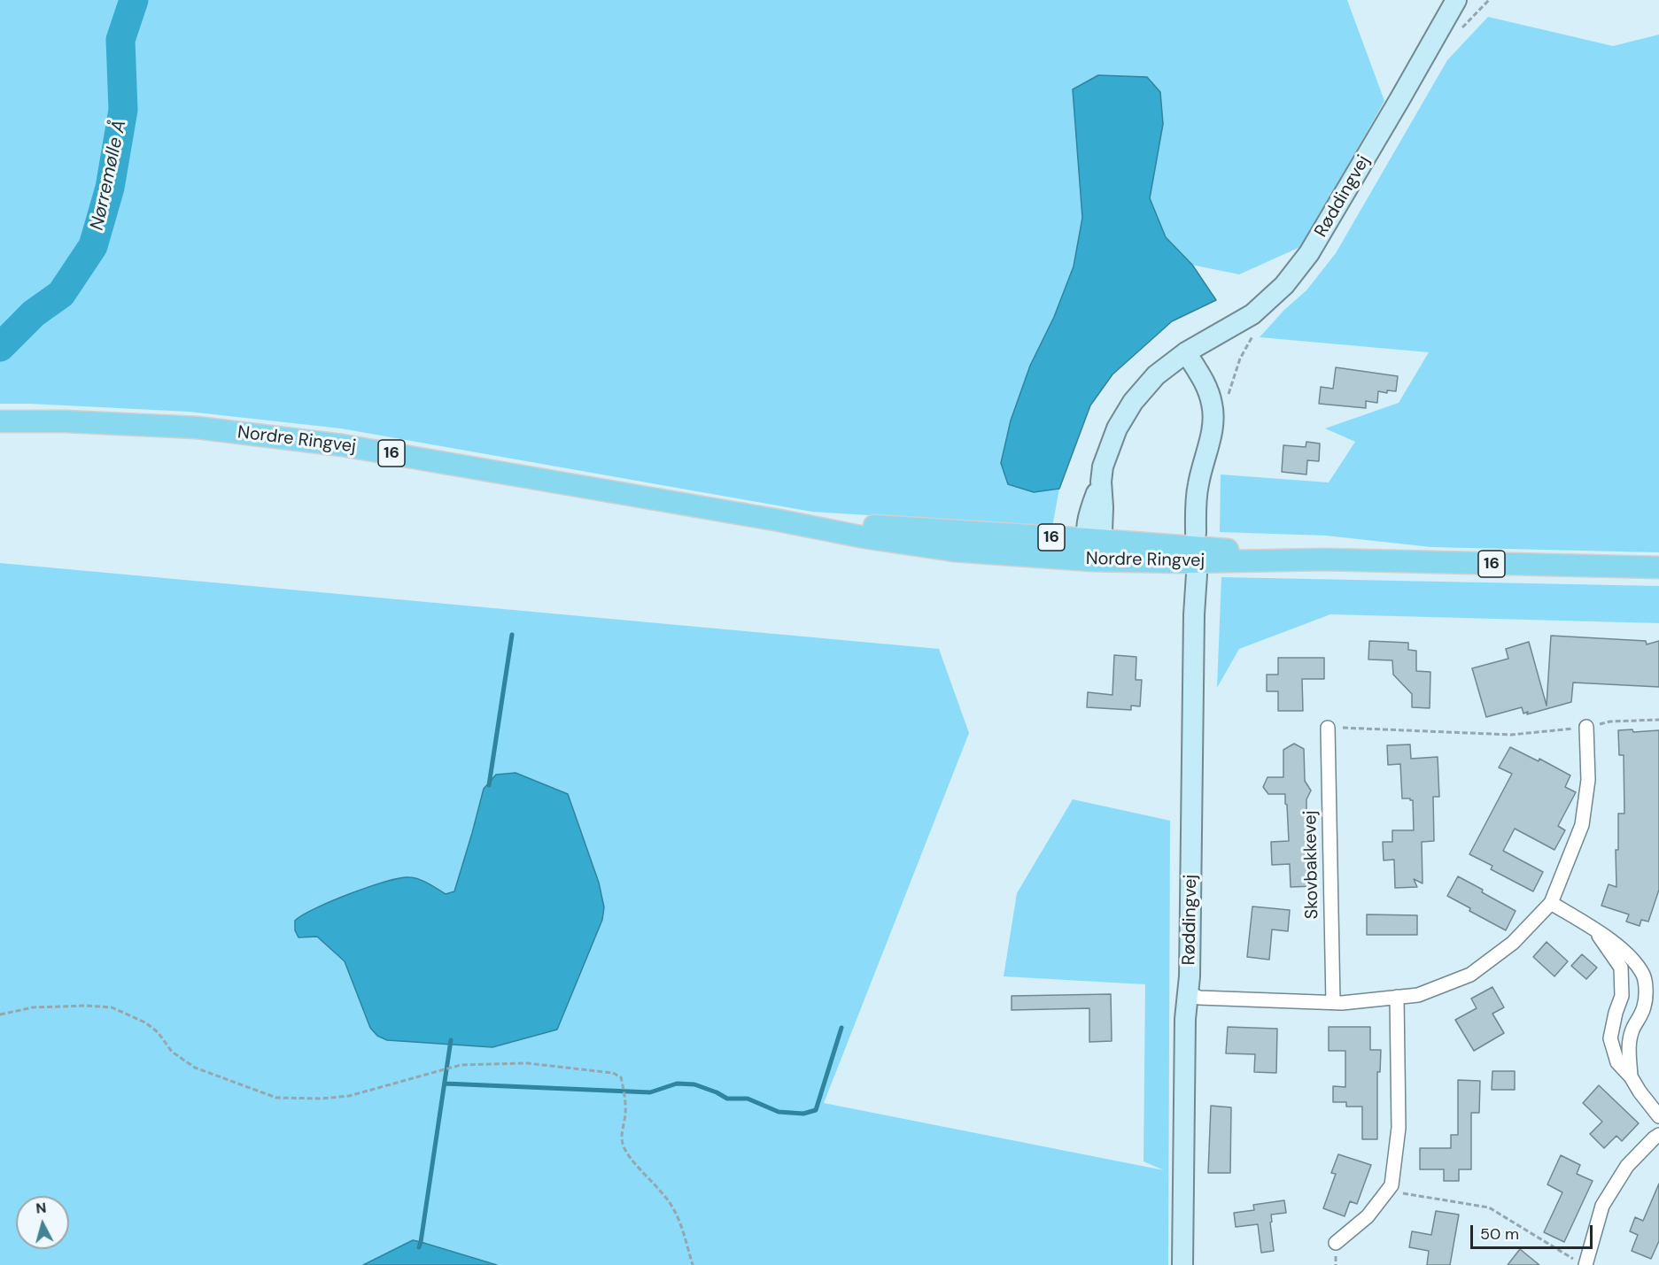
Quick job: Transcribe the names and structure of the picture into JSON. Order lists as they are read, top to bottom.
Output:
{
  "streets": {
    "main road": ["Nordre Ringvej", "16"],
    "street": ["Røddingvej", "Skovbakkevej"]
  },
  "crossings": [
    ["Røddingvej", "Nordre Ringvej"]
  ],
  "water": ["Nørremølle Å"],
  "scale_bar": "50 m",
  "north": "top"
}
